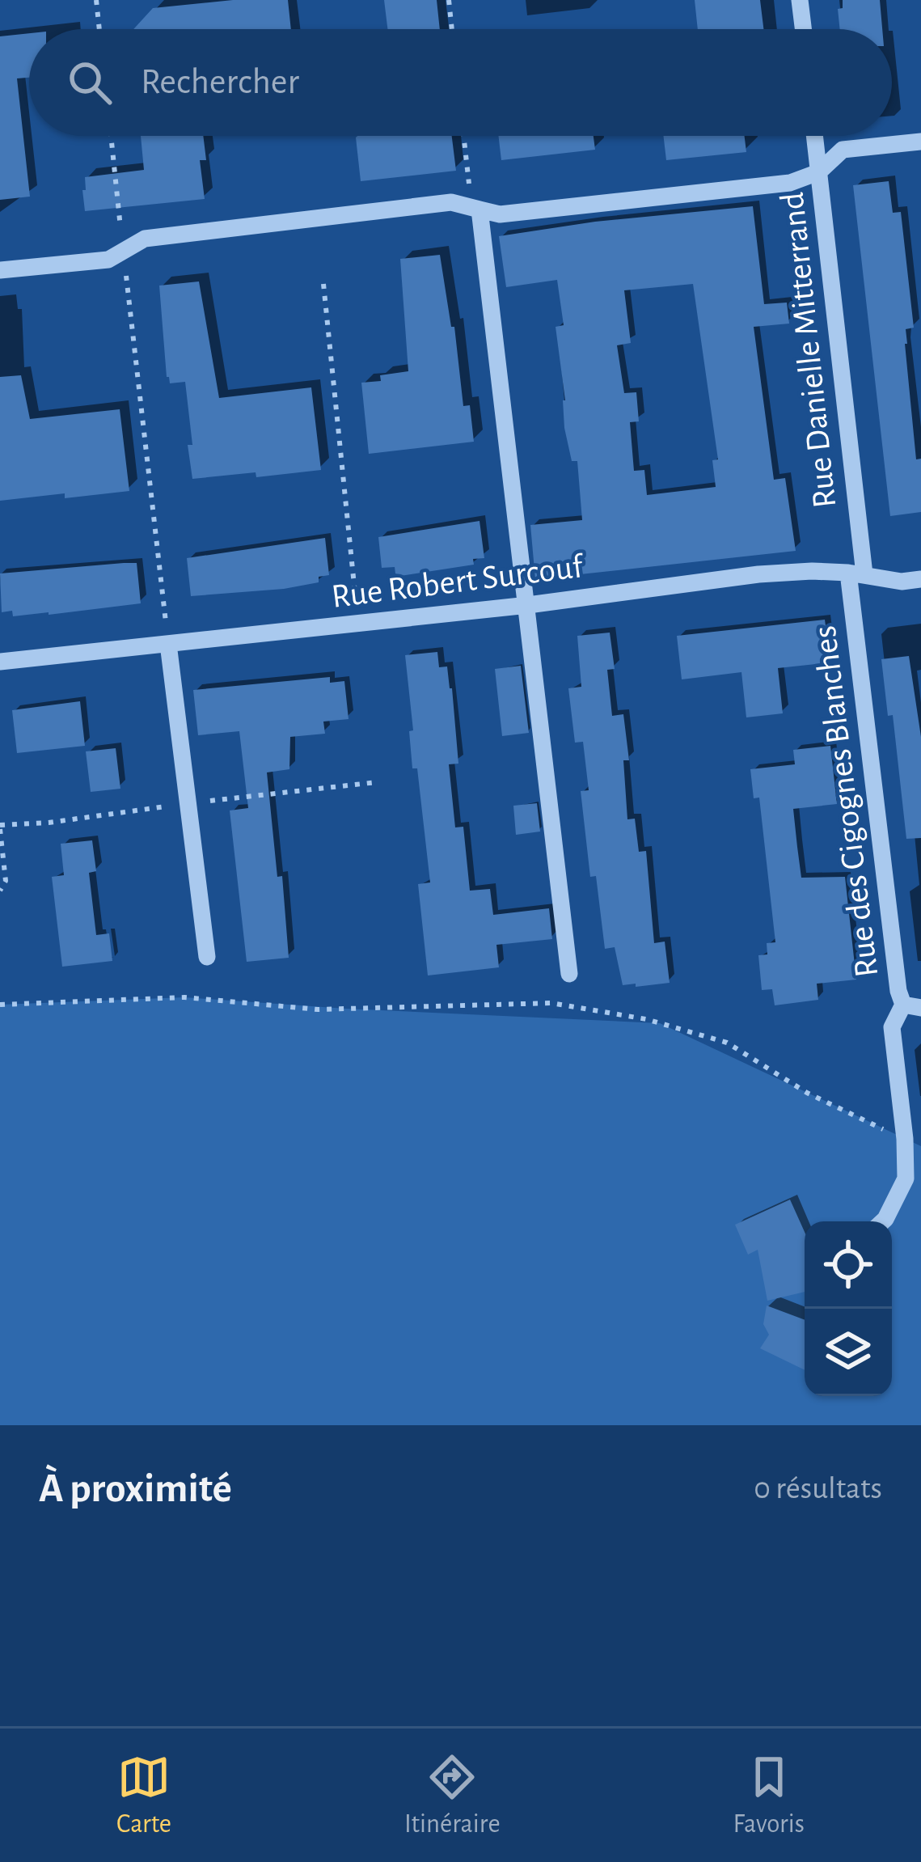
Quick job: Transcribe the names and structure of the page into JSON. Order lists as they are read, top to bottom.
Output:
{
  "streets": {
    "street": ["Rue Danielle Mitterrand", "Rue Robert Surcouf", "Rue des Cigognes Blanches"]
  },
  "crossings": [
    ["Rue Danielle Mitterrand", "Rue Robert Surcouf"],
    ["Rue Danielle Mitterrand", "Rue des Cigognes Blanches"],
    ["Rue Robert Surcouf", "Rue des Cigognes Blanches"]
  ],
  "page": {
    "search": "Rechercher",
    "heading": ["À proximité", "0 résultats"],
    "nav": ["Carte", "Itinéraire", "Favoris"]
  }
}
